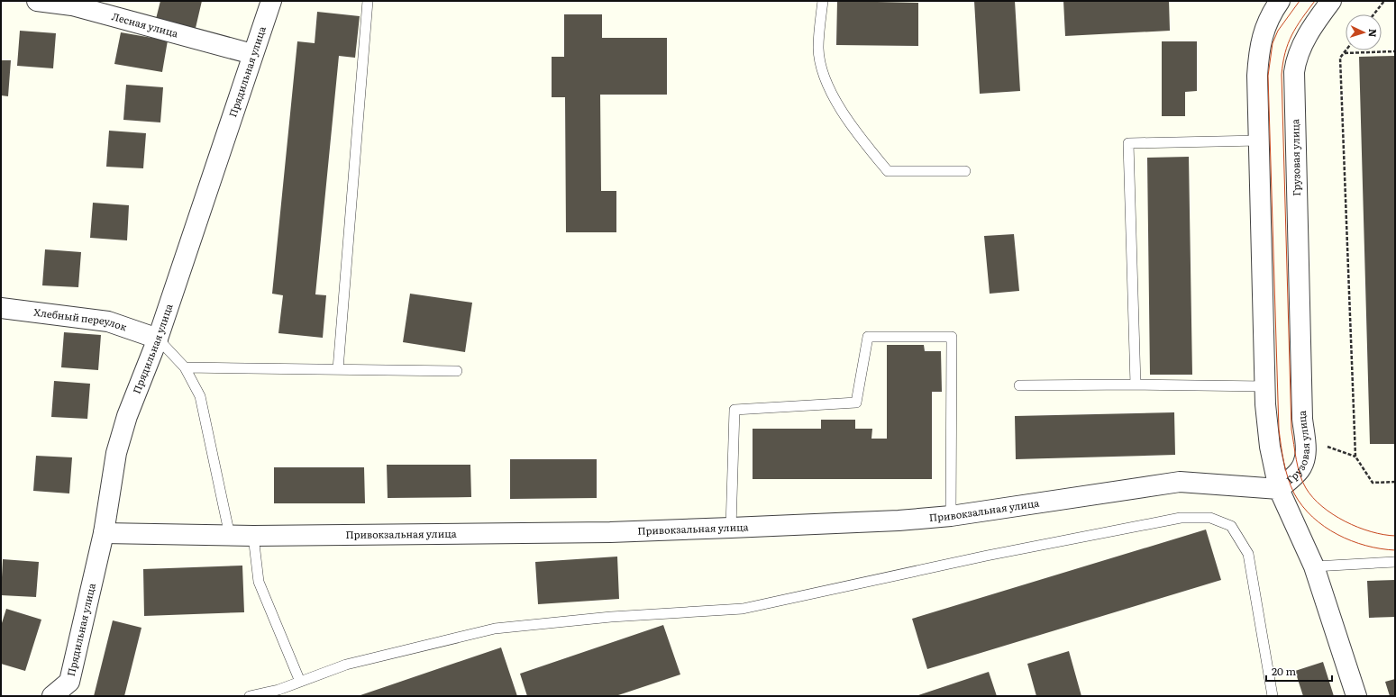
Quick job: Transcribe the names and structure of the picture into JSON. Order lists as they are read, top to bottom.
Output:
{
  "streets": {
    "street": [
      "Лесная улица",
      "Прядильная улица",
      "Грузовая улица",
      "Хлебный переулок",
      "Привокзальная улица"
    ]
  },
  "crossings": [
    ["Лесная улица", "Прядильная улица"],
    ["Прядильная улица", "Хлебный переулок"],
    ["Прядильная улица", "Привокзальная улица"],
    ["Грузовая улица", "Привокзальная улица"]
  ],
  "scale_bar": "20 m",
  "north": "right"
}
